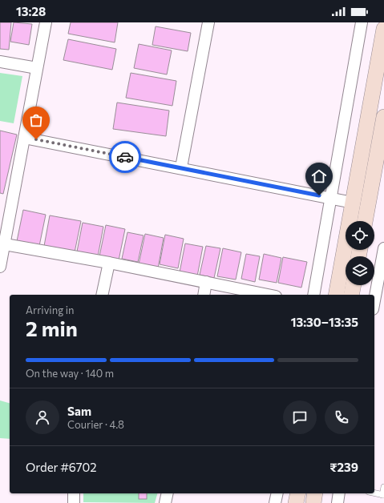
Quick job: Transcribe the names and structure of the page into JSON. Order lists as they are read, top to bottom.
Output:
{
  "page": {
    "status": "13:28",
    "heading": ["2 min", "Arriving in", "13:30–13:35"],
    "panel": [
      "Sam",
      "Courier · 4.8",
      "Order #6702",
      "₹239"
    ],
    "bar": "On the way · 140 m"
  }
}
